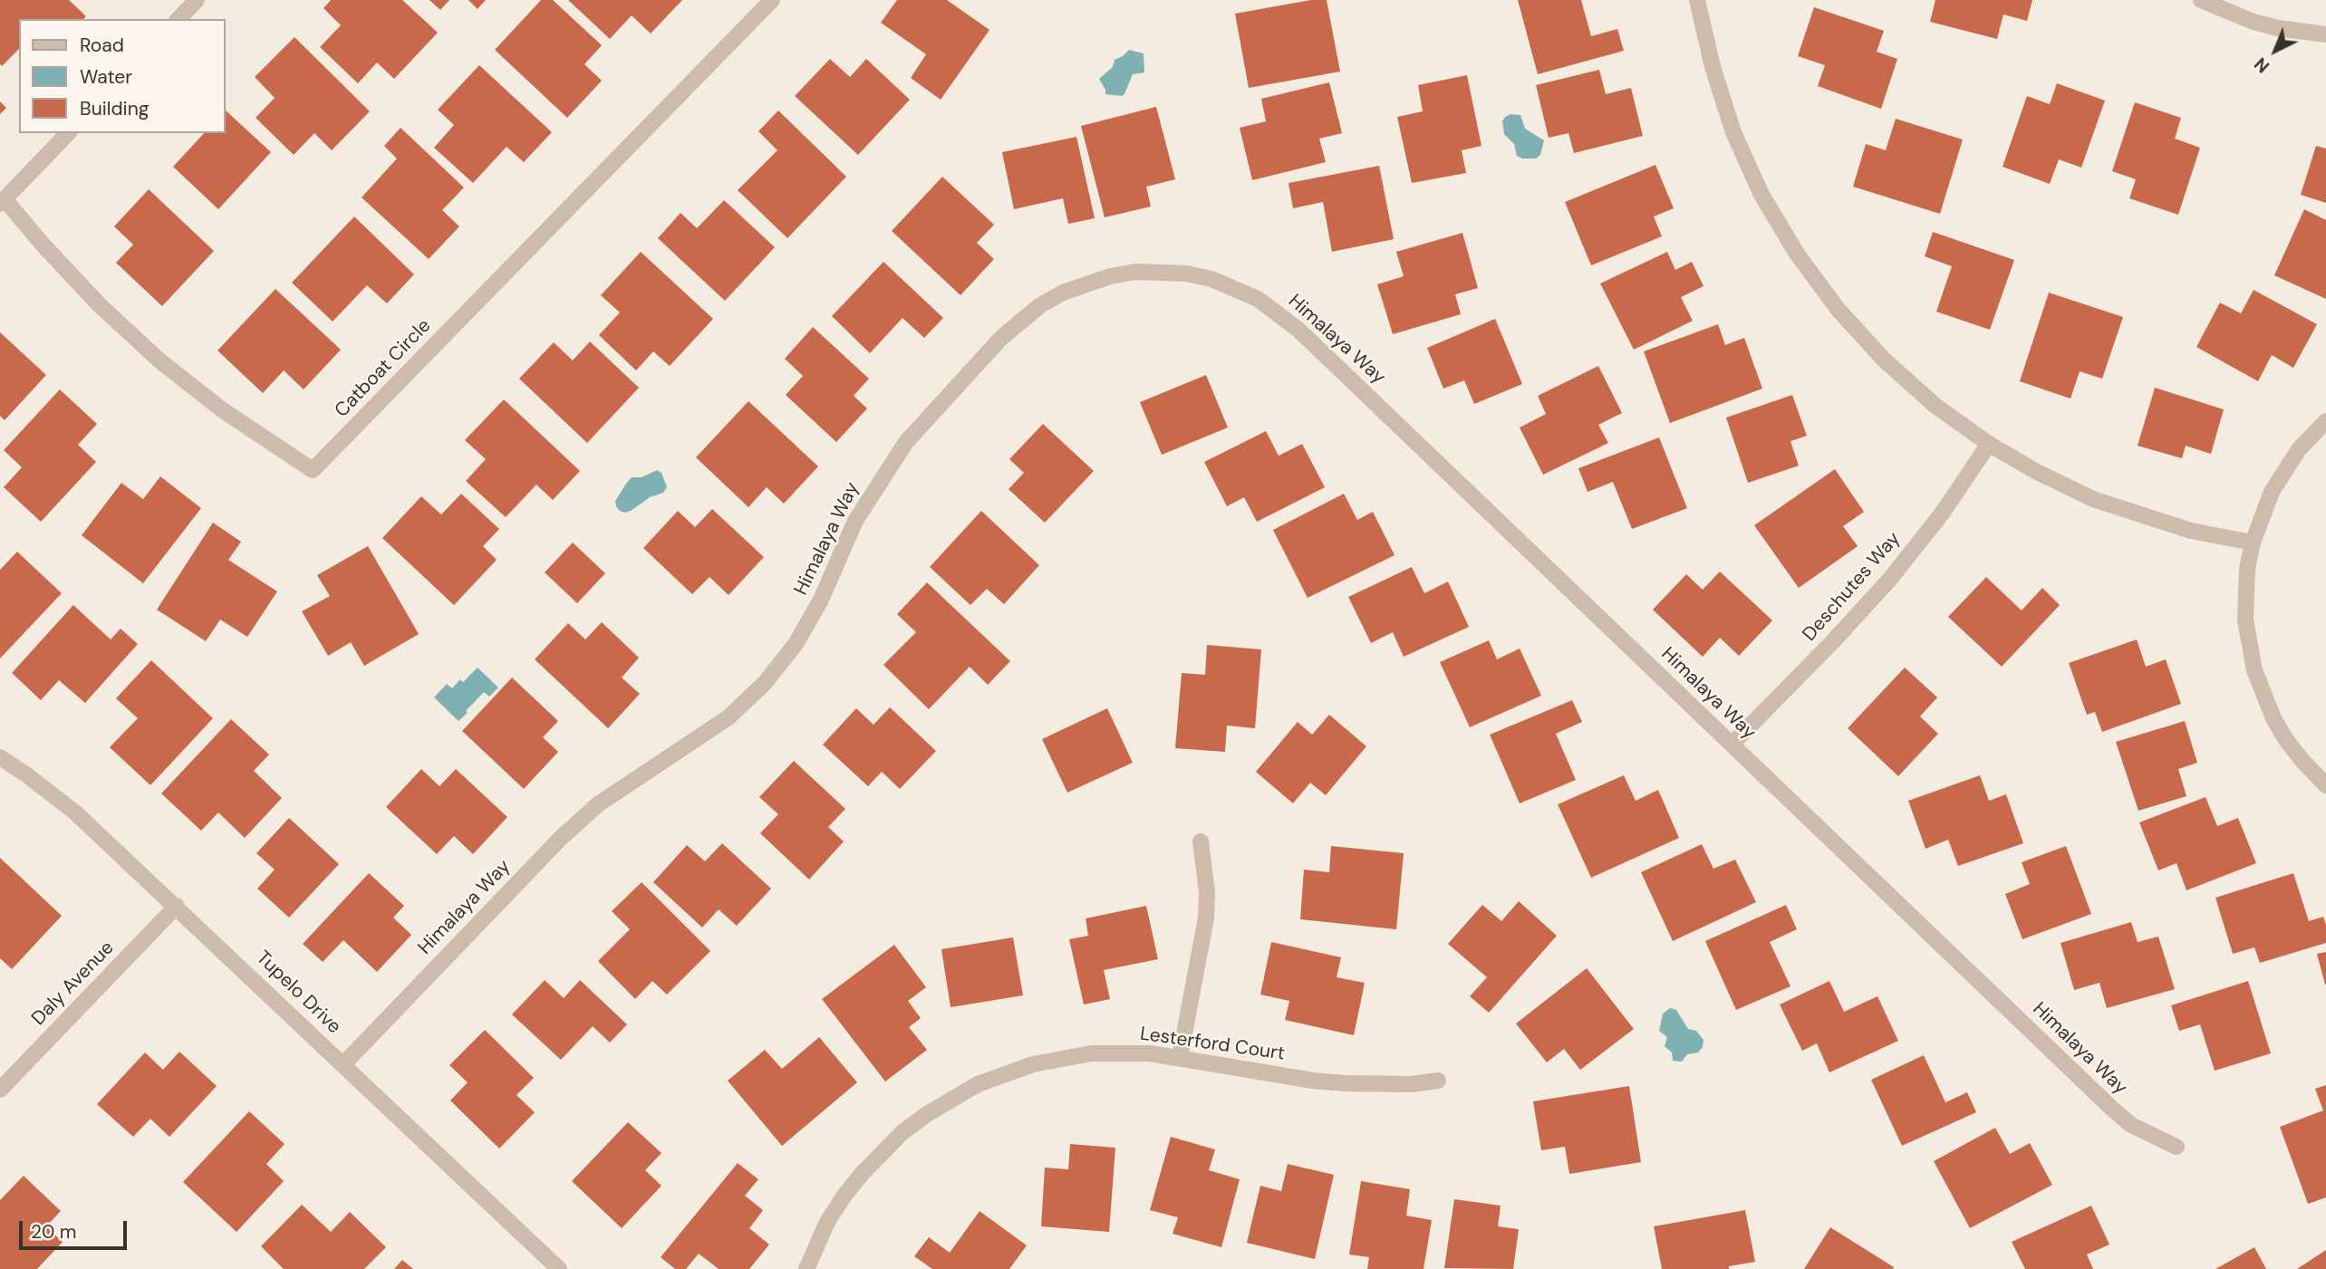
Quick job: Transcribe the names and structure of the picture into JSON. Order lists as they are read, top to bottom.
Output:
{
  "streets": {
    "street": [
      "Himalaya Way",
      "Catboat Circle",
      "Deschutes Way",
      "Daly Avenue",
      "Tupelo Drive",
      "Lesterford Court"
    ]
  },
  "crossings": [
    ["Himalaya Way", "Deschutes Way"],
    ["Himalaya Way", "Tupelo Drive"],
    ["Daly Avenue", "Tupelo Drive"]
  ],
  "legend": ["Road", "Water", "Building"],
  "scale_bar": "20 m",
  "north": "bottom left"
}
